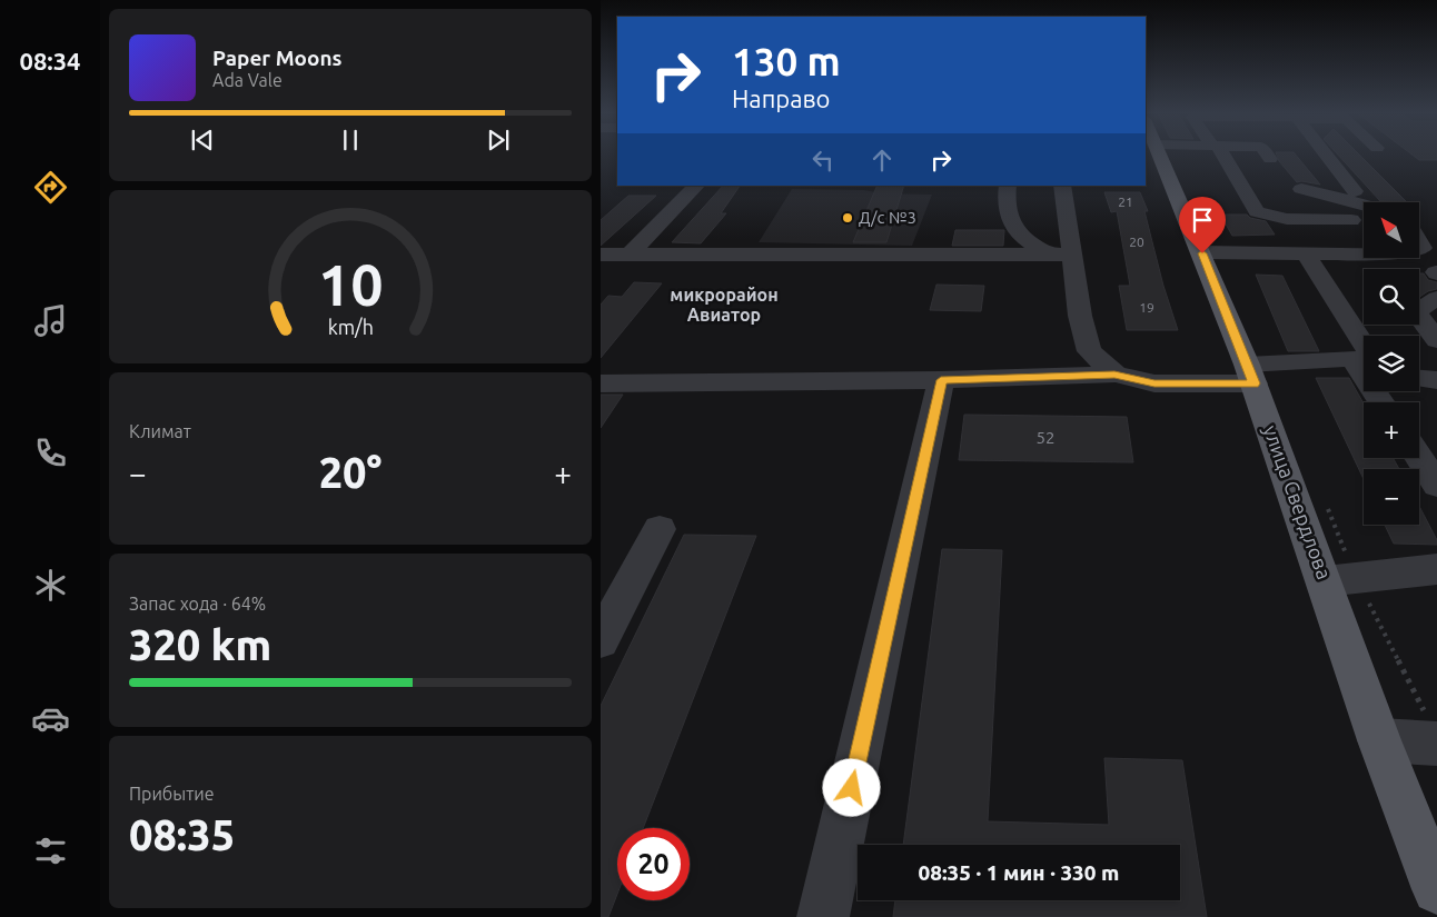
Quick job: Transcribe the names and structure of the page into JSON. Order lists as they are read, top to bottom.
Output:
{
  "streets": {
    "main road": ["улица Свердлова"]
  },
  "districts": ["микрорайон Авиатор"],
  "places": ["Д/с №3"],
  "house_numbers": [
    "21",
    "20",
    "19",
    "52"
  ],
  "north": "top left",
  "page": {
    "tabs": "08:34",
    "turn": ["130 m", "Направо"],
    "song": ["Paper Moons", "Ada Vale"],
    "map_buttons": ["+", "−"],
    "tile": [
      "Климат",
      ["Запас хода · 64%", "320 km"],
      ["Прибытие", "08:35"]
    ],
    "heat": ["−", "20°", "+"],
    "limit": "20",
    "trip": "08:35 · 1 мин · 330 m",
    "gauge": ["10", "km/h"]
  }
}
